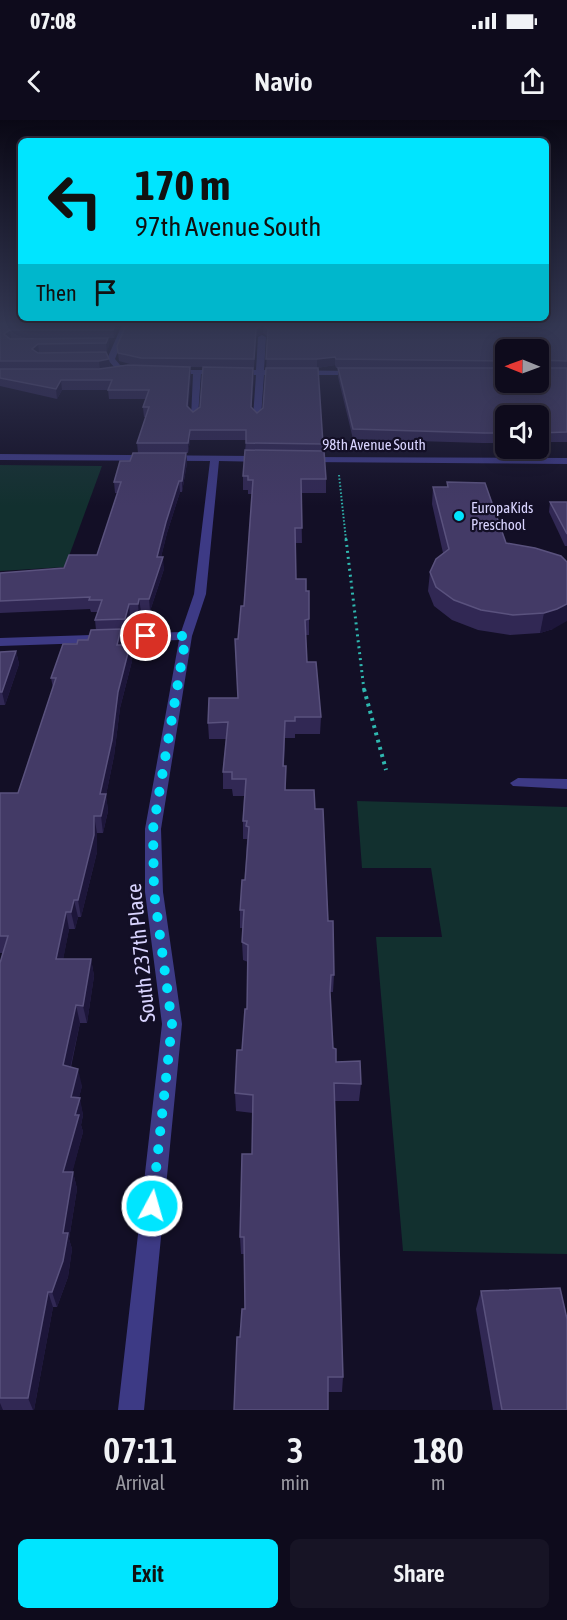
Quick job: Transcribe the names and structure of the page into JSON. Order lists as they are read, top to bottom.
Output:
{
  "streets": {
    "street": ["98th Avenue South", "South 237th Place"]
  },
  "places": ["EuropaKids Preschool"],
  "north": "left",
  "page": {
    "status": "07:08",
    "header": "Navio",
    "turn": ["170 m", "97th Avenue South"],
    "then": "Then",
    "eta": [
      "07:11",
      "Arrival",
      "3",
      "min",
      "180",
      "m"
    ],
    "buttons": ["Exit", "Share"]
  }
}
